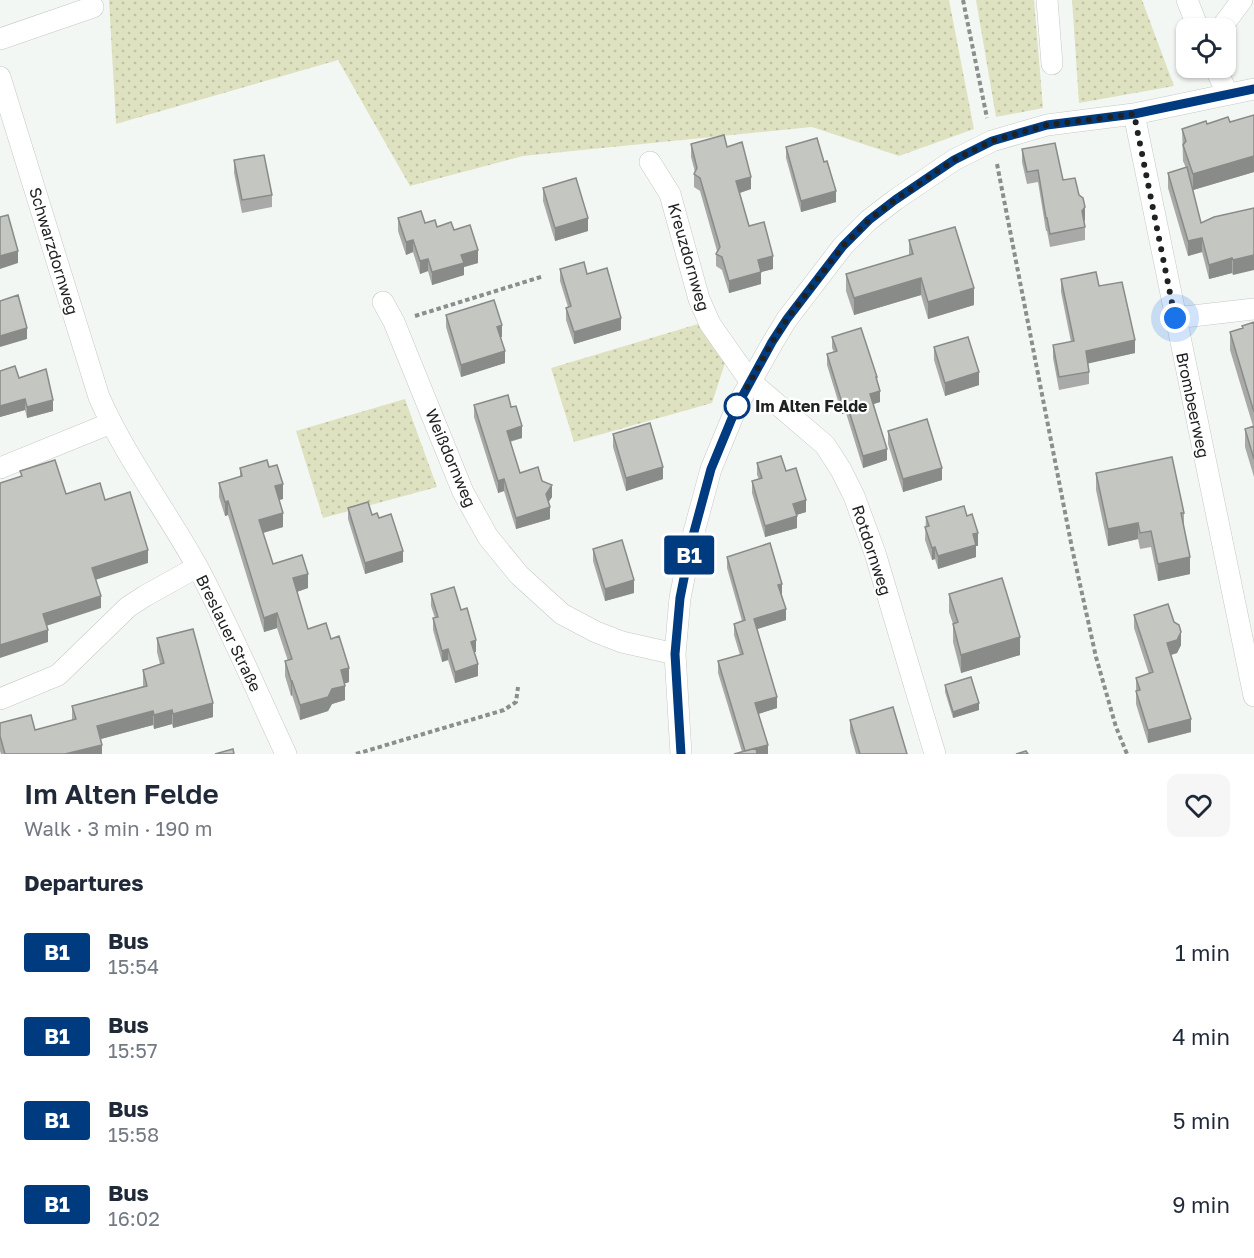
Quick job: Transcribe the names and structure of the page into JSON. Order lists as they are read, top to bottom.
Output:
{
  "streets": {
    "street": [
      "Schwarzdornweg",
      "Kreuzdornweg",
      "Brombeerweg",
      "Weißdornweg",
      "Rotdornweg",
      "Breslauer Straße"
    ]
  },
  "crossings": [
    ["Schwarzdornweg", "Breslauer Straße"],
    ["Kreuzdornweg", "Rotdornweg"]
  ],
  "places": ["Im Alten Felde"],
  "lines": ["bus line B1"],
  "page": {
    "on_map": "B1",
    "heading": [
      ["Im Alten Felde", "Walk · 3 min · 190 m"],
      "Departures"
    ],
    "list": [
      {
        "mark": "B1",
        "name": "Bus",
        "note": "15:54",
        "value": "1 min"
      },
      {
        "mark": "B1",
        "name": "Bus",
        "note": "15:57",
        "value": "4 min"
      },
      {
        "mark": "B1",
        "name": "Bus",
        "note": "15:58",
        "value": "5 min"
      },
      {
        "mark": "B1",
        "name": "Bus",
        "note": "16:02",
        "value": "9 min"
      }
    ]
  }
}
